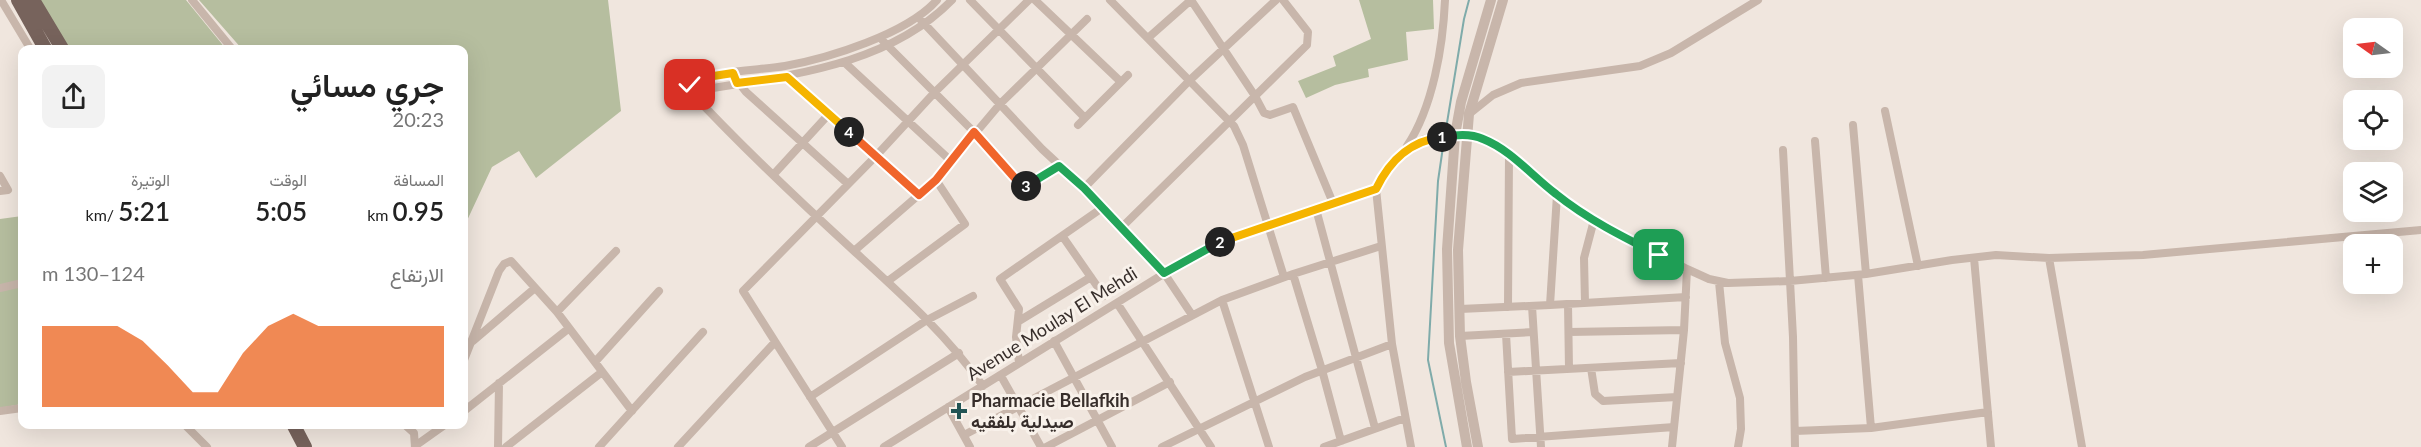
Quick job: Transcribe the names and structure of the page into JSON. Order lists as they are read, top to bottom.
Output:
{
  "streets": {
    "street": ["Avenue Moulay El Mehdi"]
  },
  "places": {
    "health": ["Pharmacie Bellafkih صيدلية بلفقيه"]
  },
  "north": "left",
  "page": {
    "map_buttons": "+",
    "heading": ["جري مسائي", "20:23"],
    "pins": [
      "4",
      "1",
      "3",
      "2"
    ],
    "stats": [
      ["المسافة", "0.95 km"],
      ["الوقت", "5:05"],
      ["الوتيرة", "5:21 /km"]
    ],
    "chart": ["الارتفاع", "124–130 m"]
  }
}
